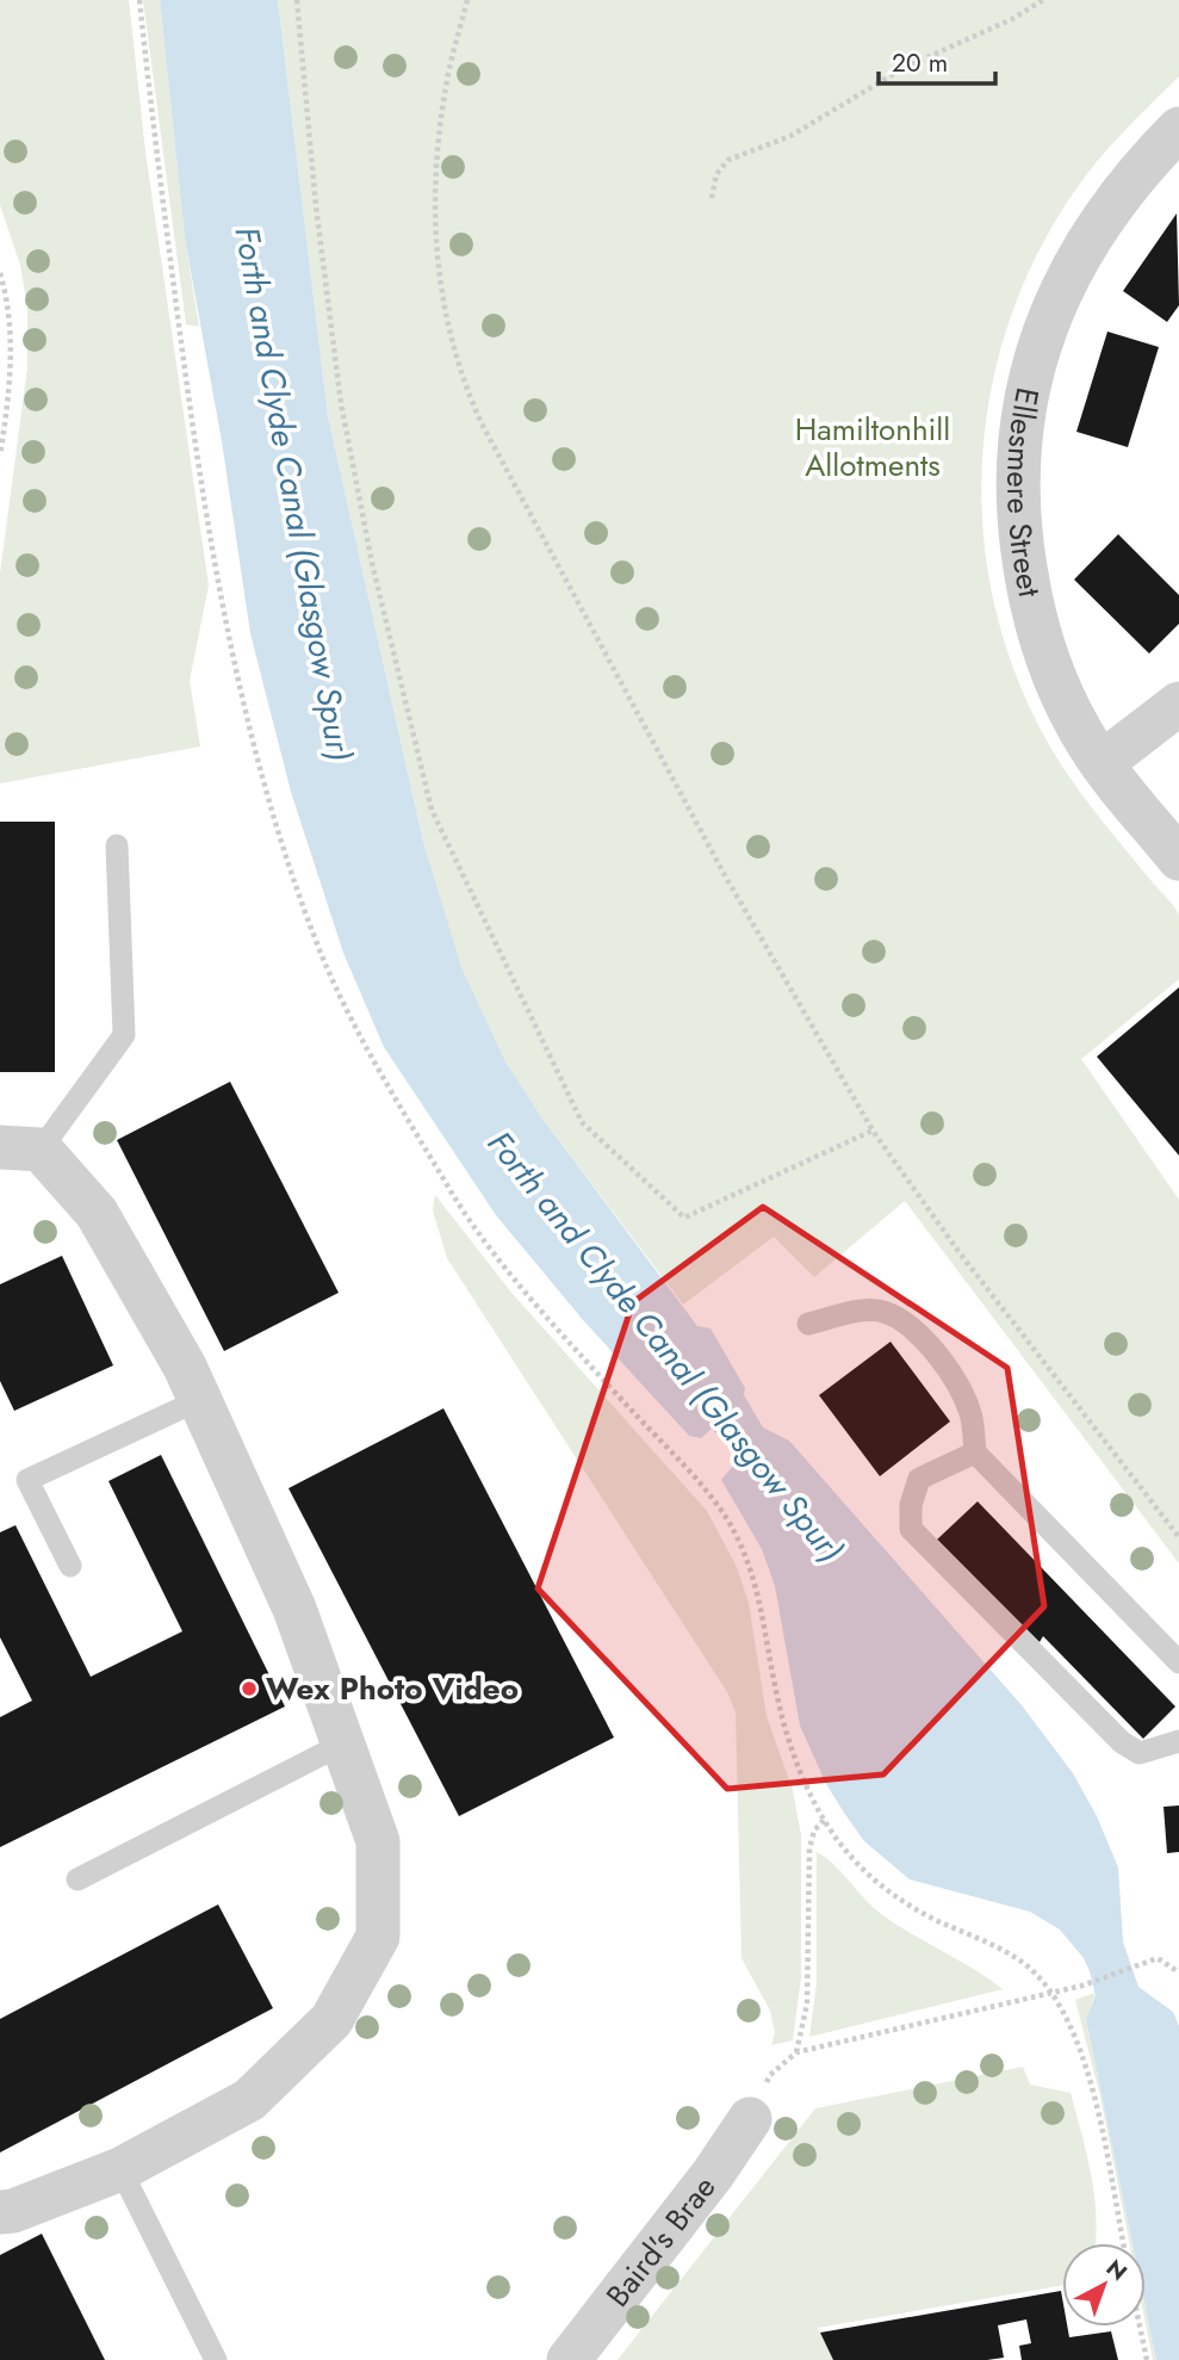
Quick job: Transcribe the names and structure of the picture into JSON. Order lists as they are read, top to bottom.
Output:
{
  "streets": {
    "street": ["Ellesmere Street", "Baird's Brae"]
  },
  "water": ["Forth and Clyde Canal (Glasgow Spur)"],
  "parks": ["Hamiltonhill Allotments"],
  "places": ["Wex Photo Video"],
  "scale_bar": "20 m",
  "north": "top right"
}
